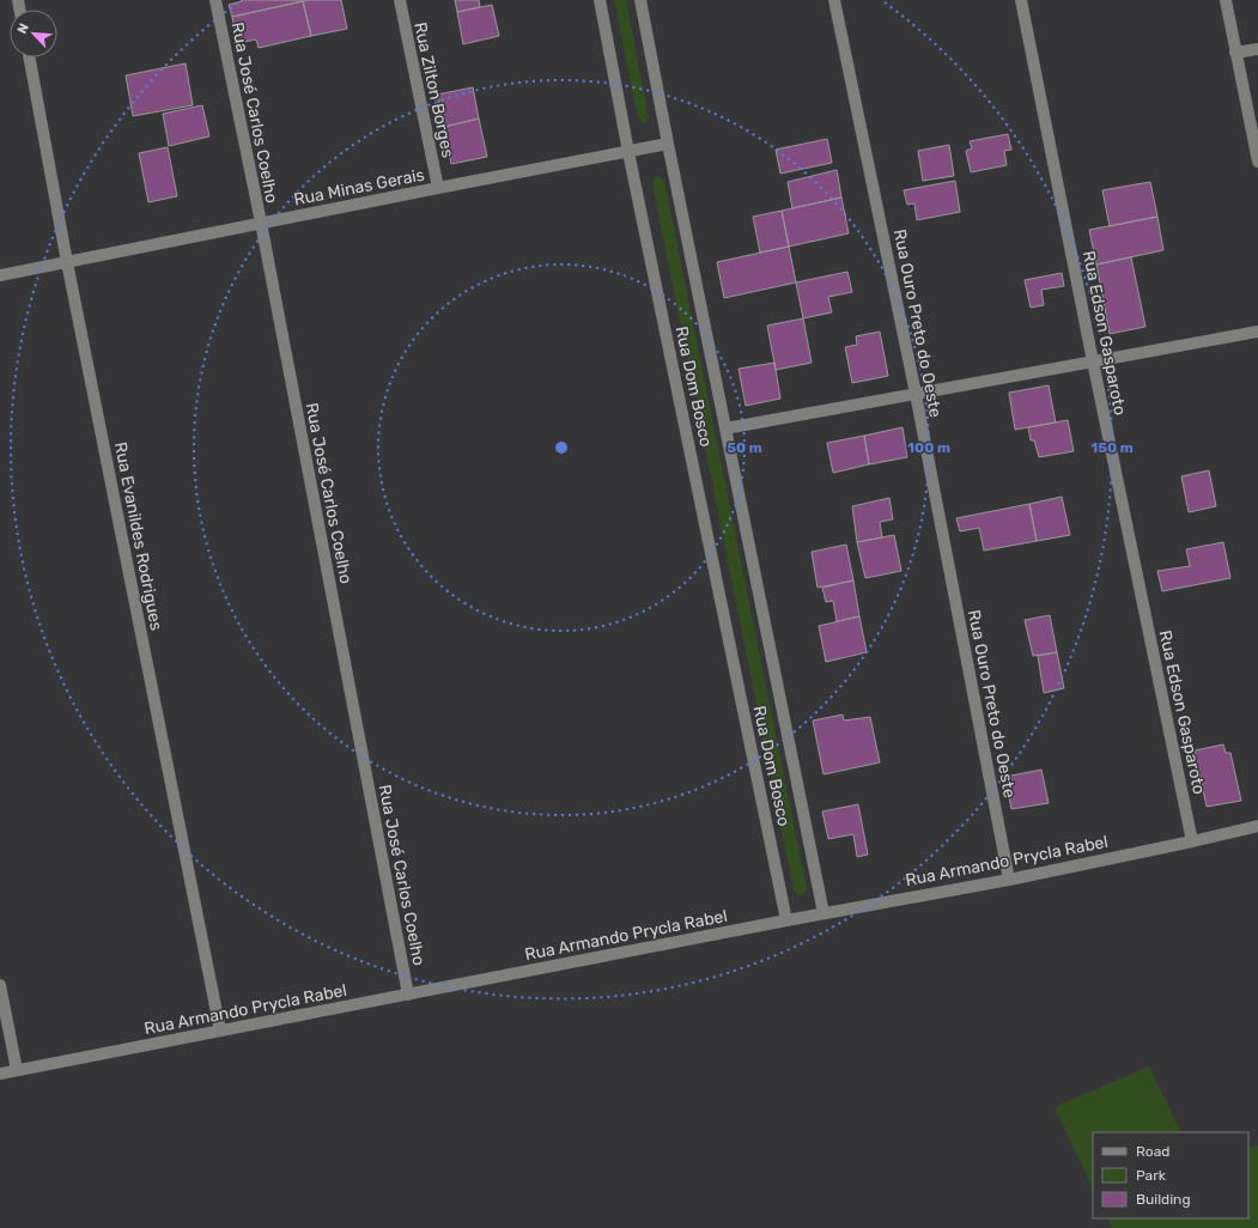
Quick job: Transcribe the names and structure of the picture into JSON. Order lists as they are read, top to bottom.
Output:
{
  "streets": {
    "street": [
      "Rua Zilton Borges",
      "Rua José Carlos Coelho",
      "Rua Minas Gerais",
      "Rua Ouro Preto do Oeste",
      "Rua Edson Gasparoto",
      "Rua Dom Bosco",
      "Rua Evanildes Rodrigues",
      "Rua Armando Prycla Rabel"
    ]
  },
  "crossings": [
    ["Rua Zilton Borges", "Rua Minas Gerais"],
    ["Rua José Carlos Coelho", "Rua Minas Gerais"],
    ["Rua José Carlos Coelho", "Rua Armando Prycla Rabel"],
    ["Rua Minas Gerais", "Rua Dom Bosco"],
    ["Rua Minas Gerais", "Rua Evanildes Rodrigues"],
    ["Rua Ouro Preto do Oeste", "Rua Armando Prycla Rabel"],
    ["Rua Edson Gasparoto", "Rua Armando Prycla Rabel"],
    ["Rua Dom Bosco", "Rua Armando Prycla Rabel"],
    ["Rua Evanildes Rodrigues", "Rua Armando Prycla Rabel"]
  ],
  "legend": ["Road", "Park", "Building"],
  "north": "top left",
  "rings": ["50 m", "100 m", "150 m"]
}
